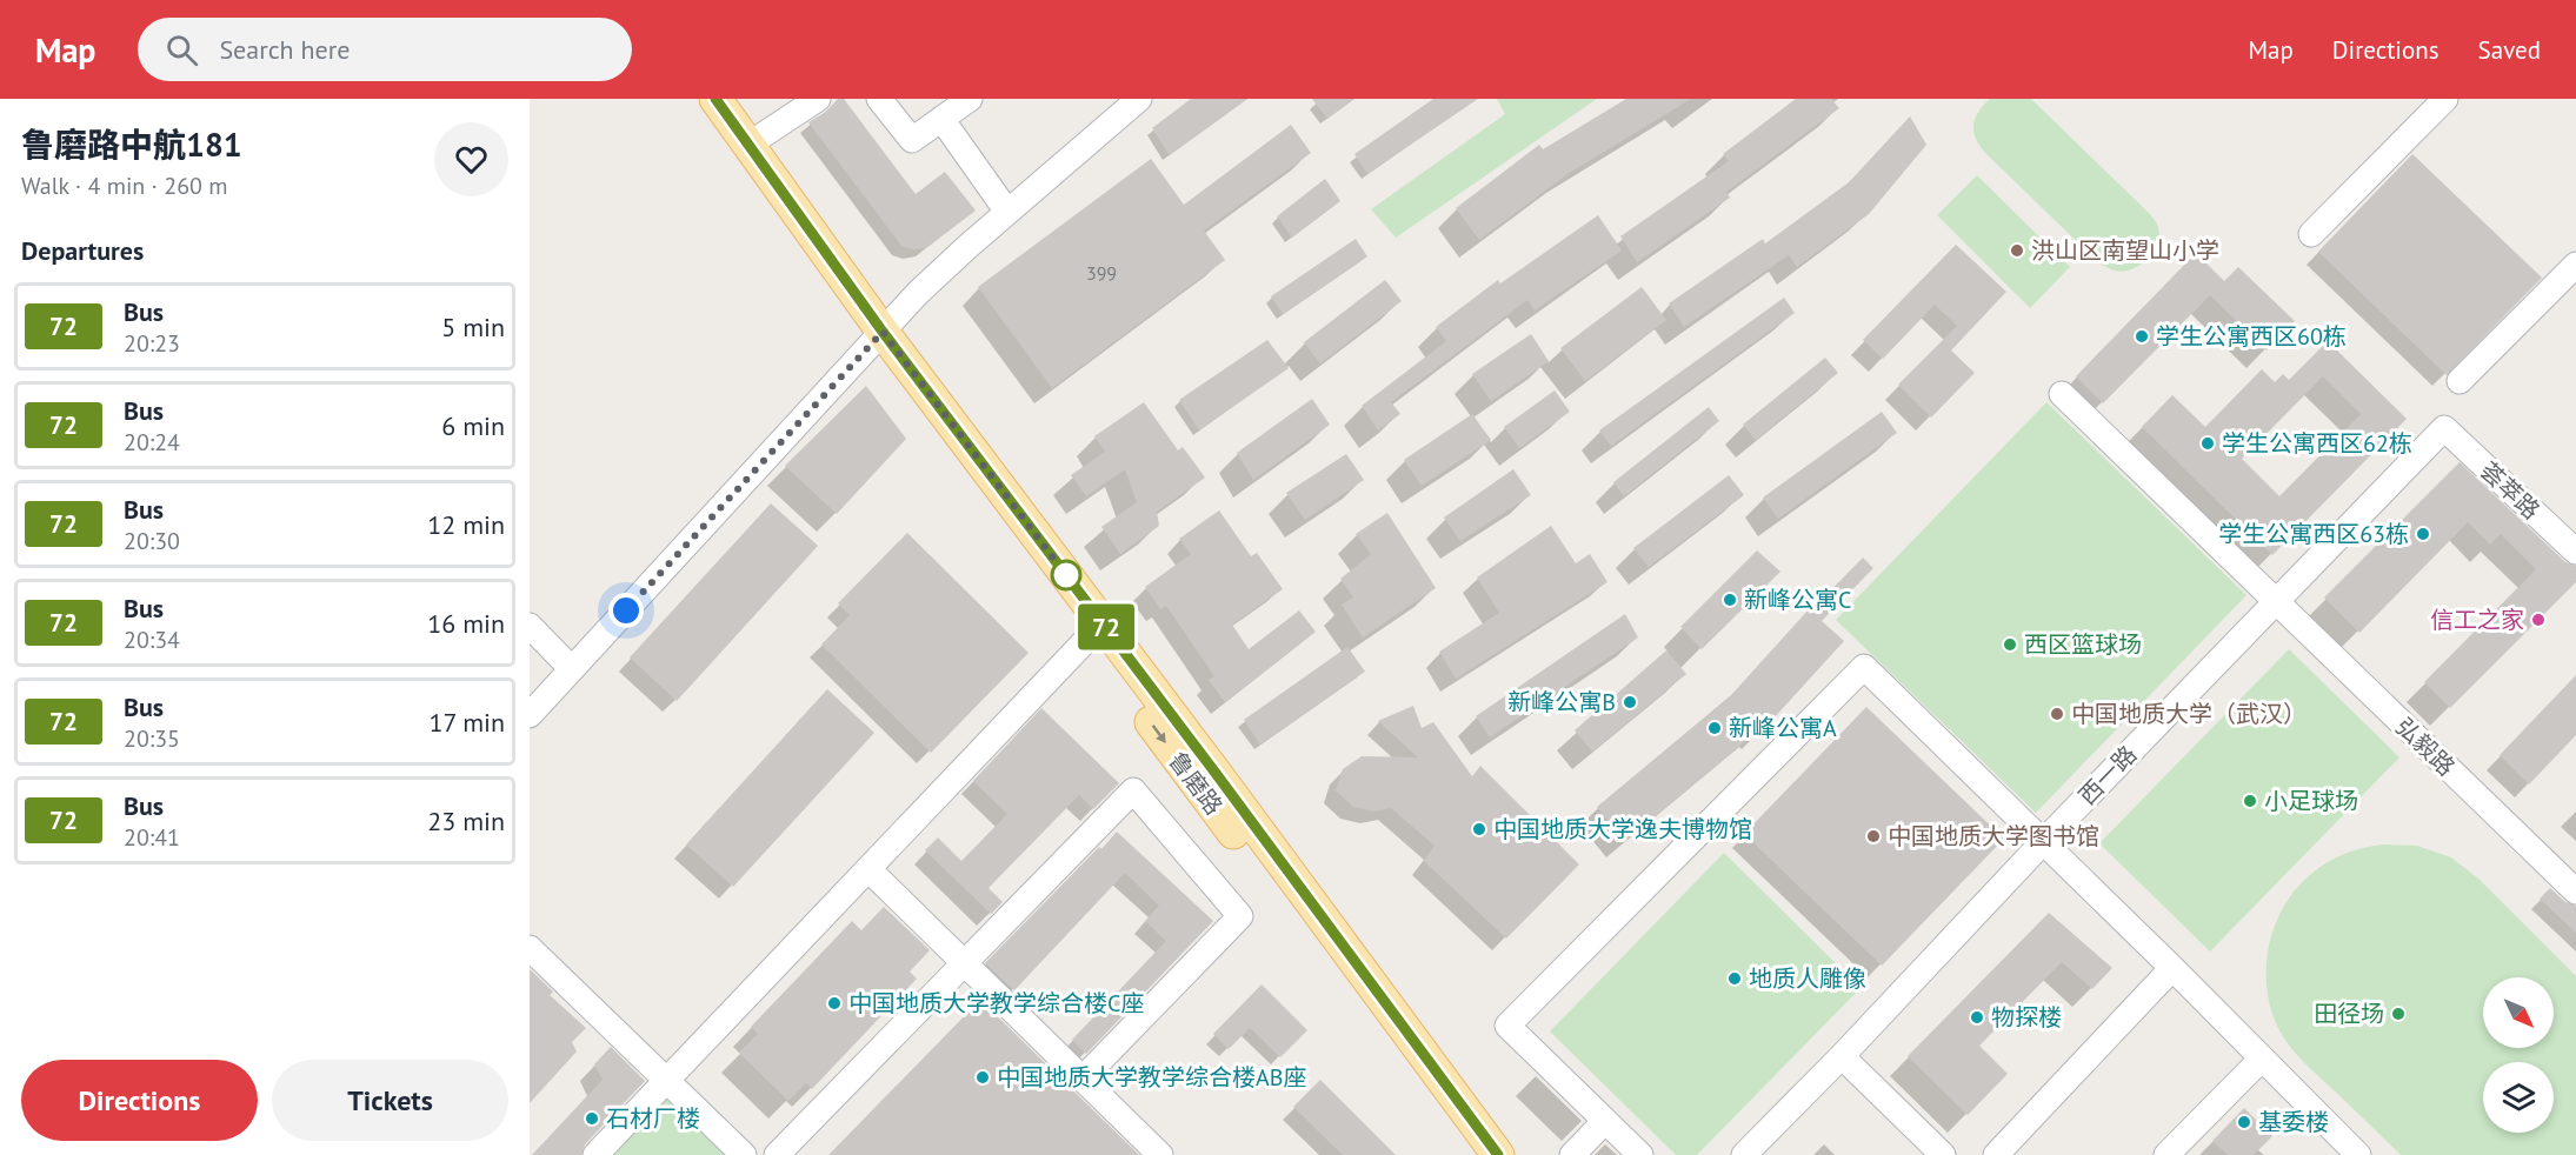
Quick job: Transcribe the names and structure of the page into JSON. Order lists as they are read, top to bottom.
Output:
{
  "streets": {
    "main road": ["鲁磨路"],
    "street": ["荟萃路", "弘毅路", "西一路"]
  },
  "crossings": [
    ["荟萃路", "西一路"],
    ["弘毅路", "西一路"]
  ],
  "places": [
    "洪山区南望山小学",
    "学生公寓西区60栋",
    "学生公寓西区62栋",
    "学生公寓西区63栋",
    "新峰公寓C",
    "信工之家",
    "西区篮球场",
    "新峰公寓B",
    "中国地质大学（武汉）",
    "新峰公寓A",
    "小足球场",
    "中国地质大学逸夫博物馆",
    "中国地质大学图书馆",
    "地质人雕像",
    "中国地质大学教学综合楼C座",
    "田径场",
    "物探楼",
    "中国地质大学教学综合楼AB座",
    "石材厂楼",
    "基委楼"
  ],
  "lines": ["bus line 72"],
  "house_numbers": ["399"],
  "north": "bottom right",
  "page": {
    "header": "Map",
    "search": "Search here",
    "nav": ["Map", "Directions", "Saved"],
    "heading": [
      ["鲁磨路中航181", "Walk · 4 min · 260 m"],
      "Departures"
    ],
    "on_map": "72",
    "list": [
      {
        "mark": "72",
        "name": "Bus",
        "note": "20:23",
        "value": "5 min"
      },
      {
        "mark": "72",
        "name": "Bus",
        "note": "20:24",
        "value": "6 min"
      },
      {
        "mark": "72",
        "name": "Bus",
        "note": "20:30",
        "value": "12 min"
      },
      {
        "mark": "72",
        "name": "Bus",
        "note": "20:34",
        "value": "16 min"
      },
      {
        "mark": "72",
        "name": "Bus",
        "note": "20:35",
        "value": "17 min"
      },
      {
        "mark": "72",
        "name": "Bus",
        "note": "20:41",
        "value": "23 min"
      }
    ],
    "buttons": ["Directions", "Tickets"]
  }
}
